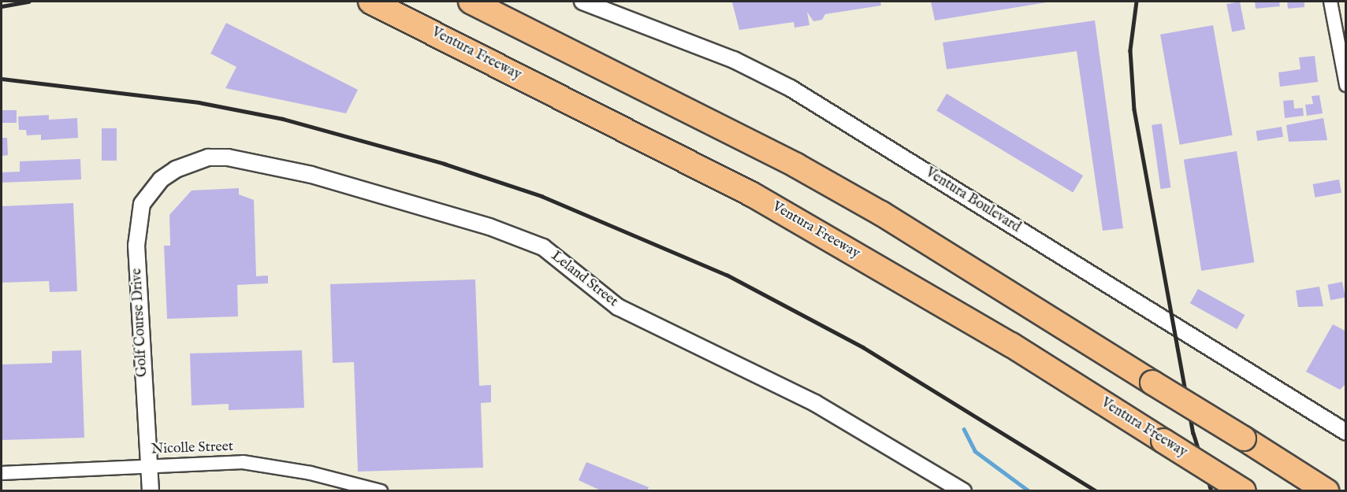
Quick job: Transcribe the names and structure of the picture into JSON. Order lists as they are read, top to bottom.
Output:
{
  "streets": {
    "highway": ["Ventura Freeway"],
    "street": [
      "Ventura Boulevard",
      "Leland Street",
      "Golf Course Drive",
      "Nicolle Street"
    ]
  },
  "crossings": [
    ["Leland Street", "Golf Course Drive"],
    ["Golf Course Drive", "Nicolle Street"]
  ]
}
